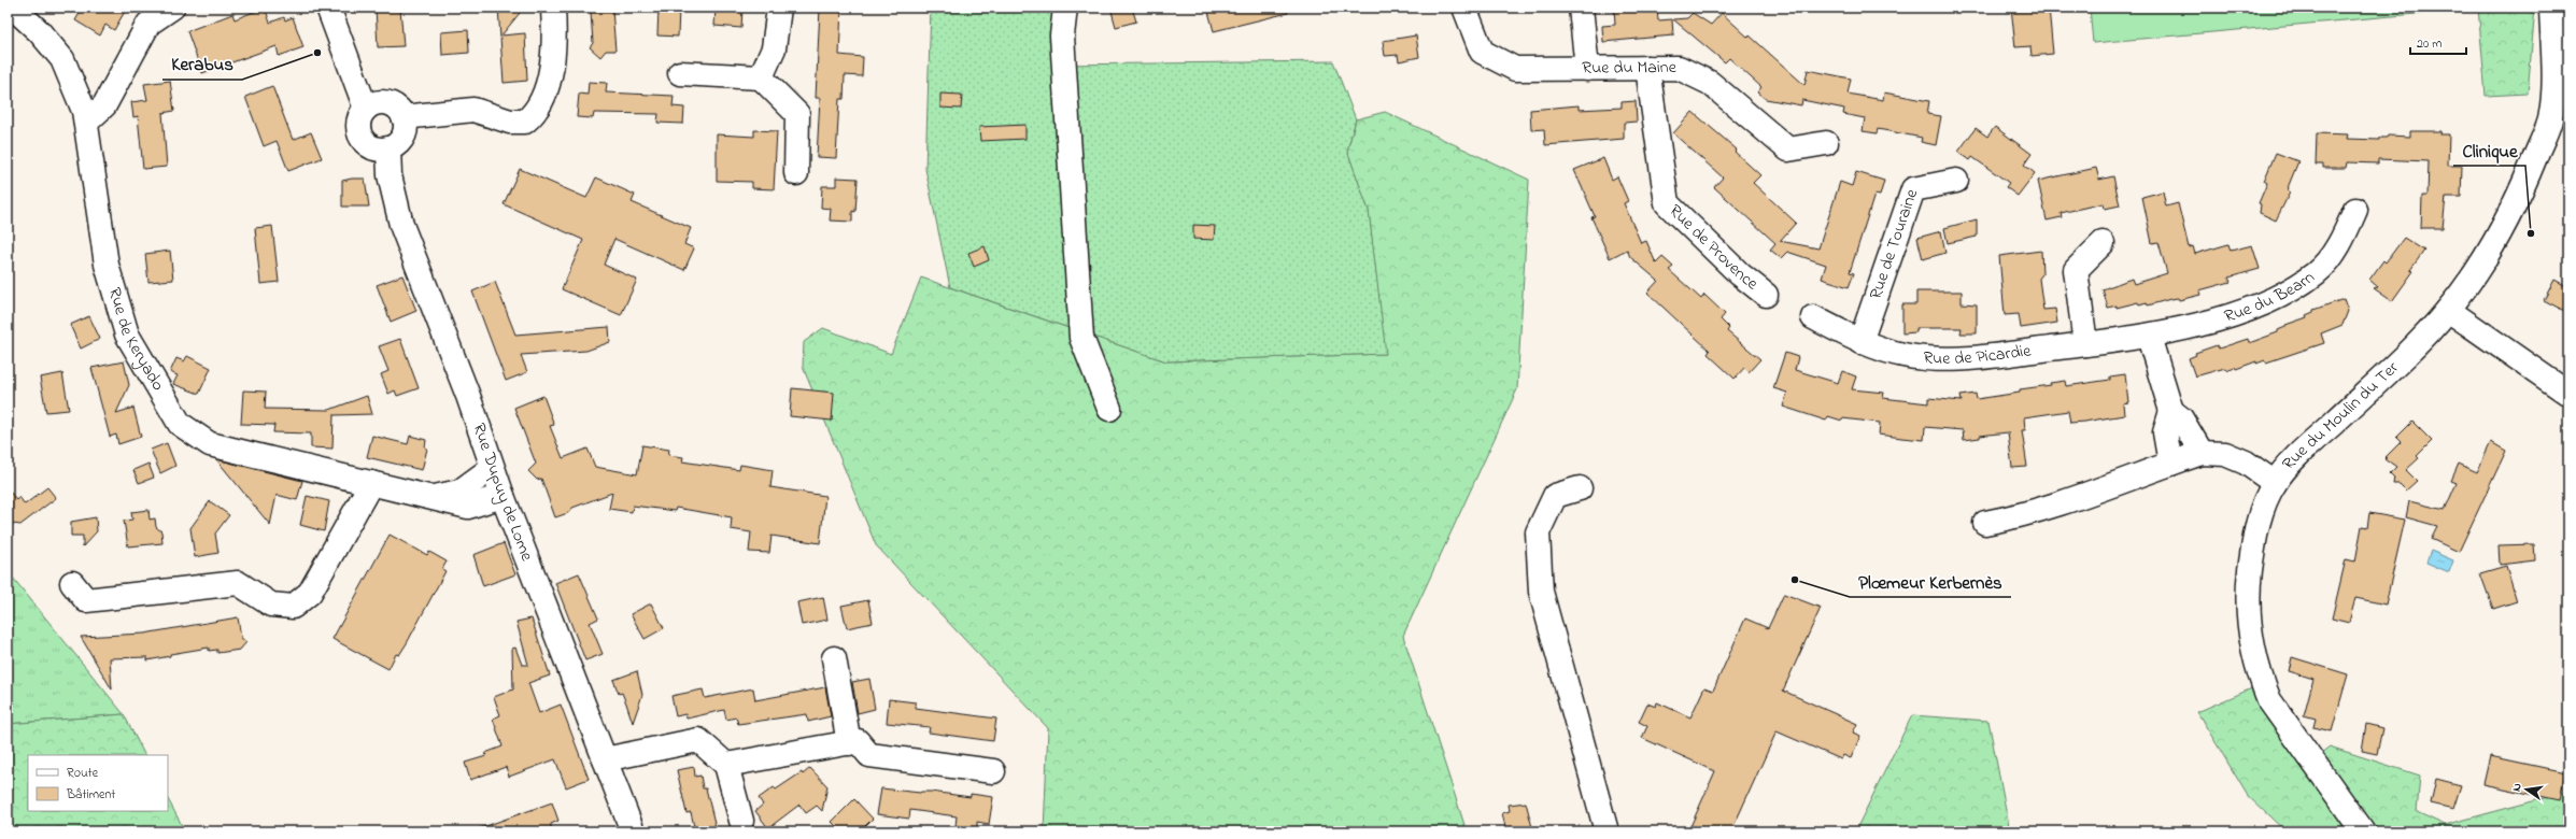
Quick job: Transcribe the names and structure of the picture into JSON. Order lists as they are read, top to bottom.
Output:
{
  "streets": {
    "street": [
      "Rue du Maine",
      "Rue de Provence",
      "Rue de Touraine",
      "Rue du Bearn",
      "Rue de Keryado",
      "Rue de Picardie",
      "Rue du Moulin du Ter",
      "Rue Dupuy de Lome"
    ]
  },
  "crossings": [
    ["Rue du Maine", "Rue de Provence"],
    ["Rue de Touraine", "Rue de Picardie"],
    ["Rue du Bearn", "Rue de Picardie"],
    ["Rue de Keryado", "Rue Dupuy de Lome"]
  ],
  "places": ["Kerabus", "Clinique", "Plœmeur Kerbernès"],
  "legend": ["Route", "Bâtiment"],
  "scale_bar": "20 m",
  "north": "left"
}
